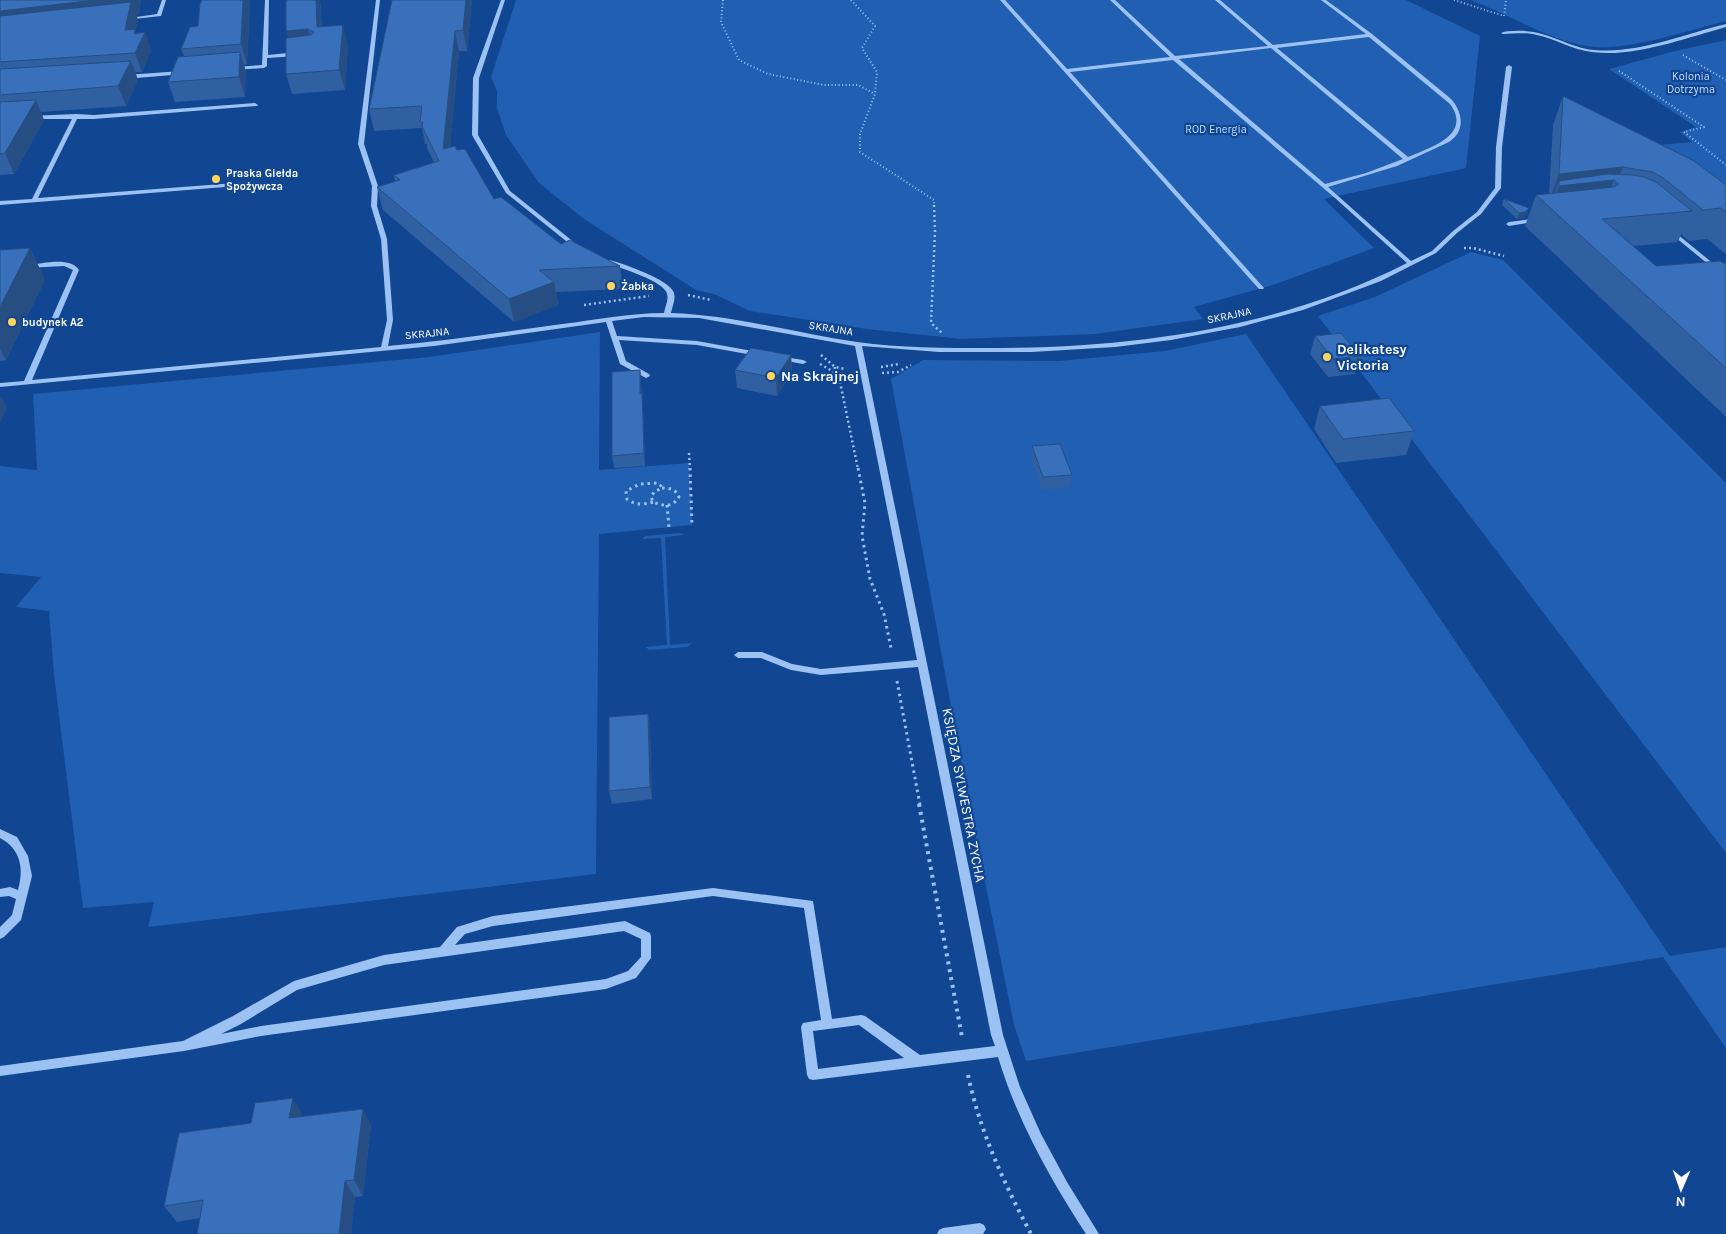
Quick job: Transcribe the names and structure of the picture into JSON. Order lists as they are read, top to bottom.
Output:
{
  "streets": {
    "street": ["SKRAJNA", "KSIĘDZA SYLWESTRA ZYCHA"]
  },
  "crossings": [
    ["SKRAJNA", "KSIĘDZA SYLWESTRA ZYCHA"]
  ],
  "parks": ["Kolonia Dotrzyma", "ROD Energia"],
  "places": [
    "Praska Giełda Spożywcza",
    "Żabka",
    "budynek A2",
    "Delikatesy Victoria",
    "Na Skrajnej"
  ],
  "north": "bottom"
}
